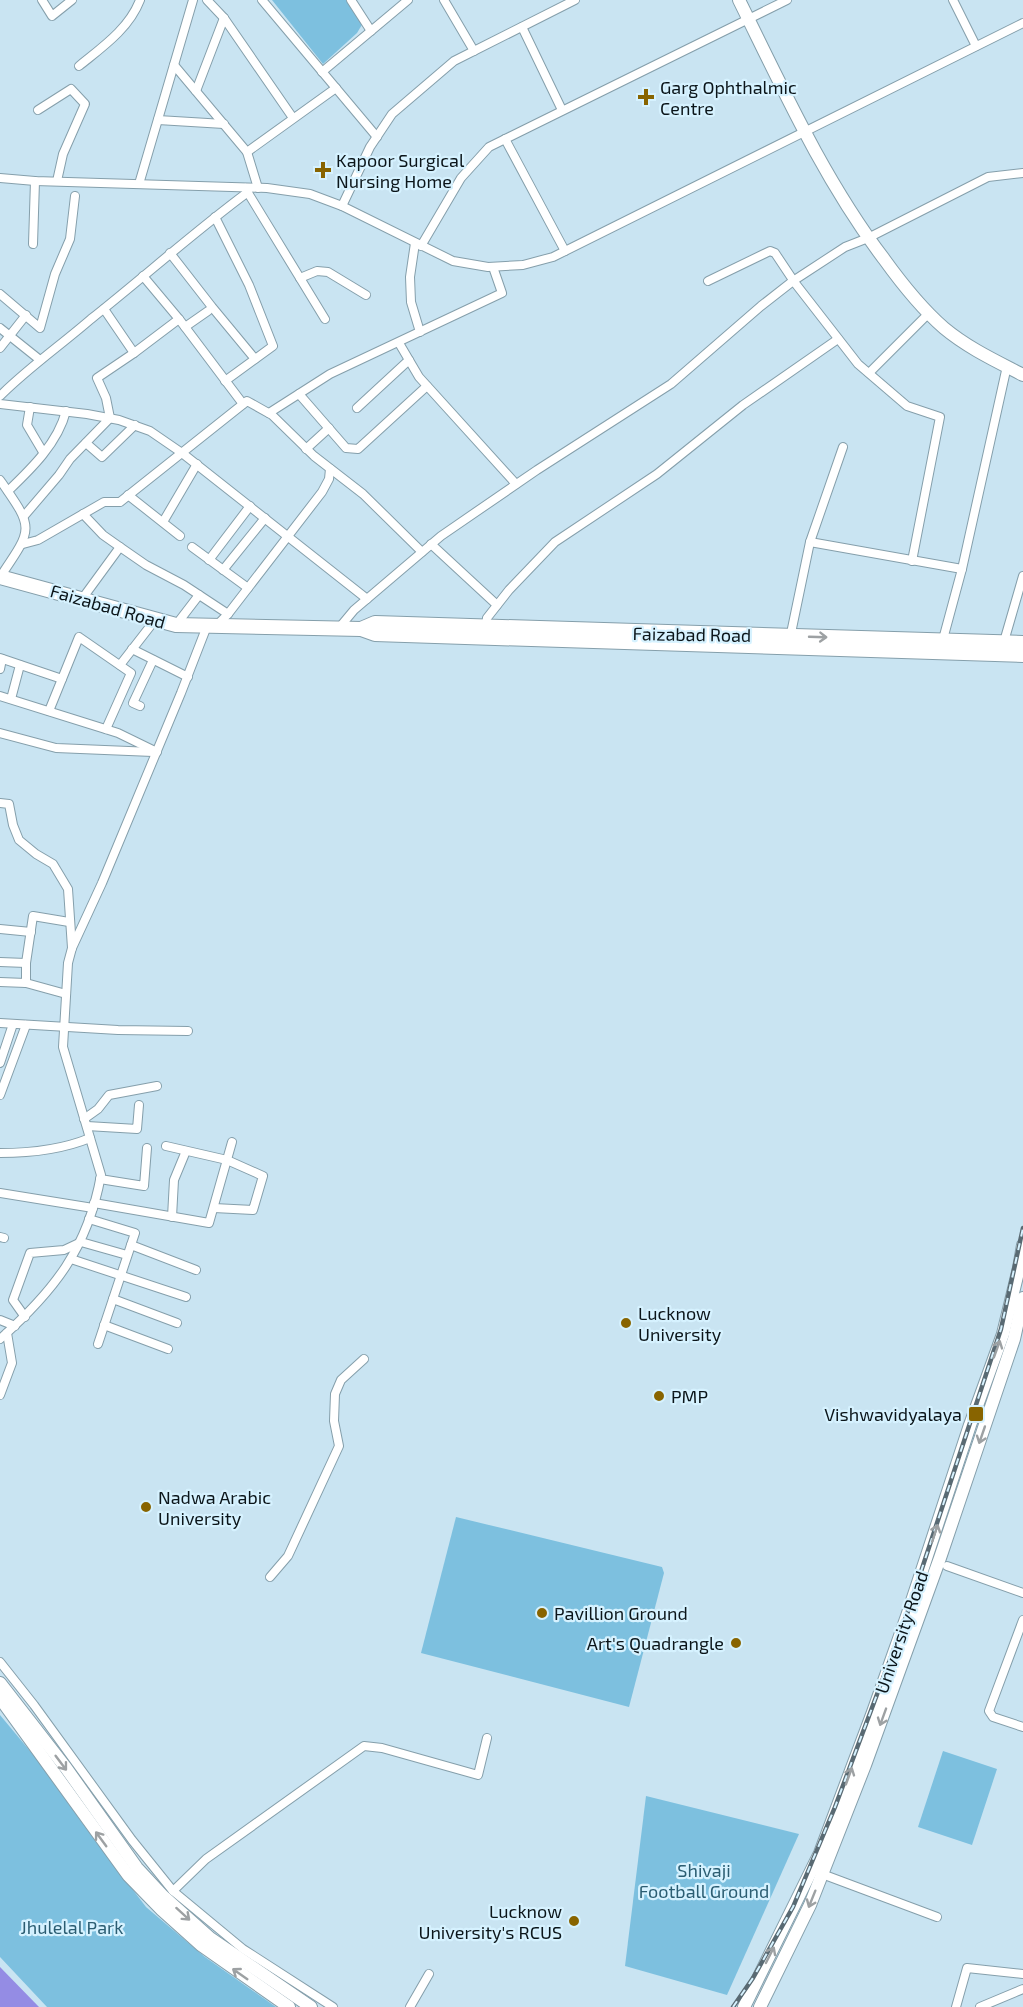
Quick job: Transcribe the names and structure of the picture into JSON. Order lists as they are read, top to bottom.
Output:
{
  "streets": {
    "main road": ["Faizabad Road", "University Road"]
  },
  "parks": ["Shivaji Football Ground", "Jhulelal Park"],
  "places": {
    "health": ["Garg Ophthalmic Centre", "Kapoor Surgical Nursing Home"],
    "other": [
      "Lucknow University",
      "PMP",
      "Nadwa Arabic University",
      "Pavillion Ground",
      "Art's Quadrangle",
      "Lucknow University's RCUS"
    ],
    "transit": ["Vishwavidyalaya"]
  }
}
